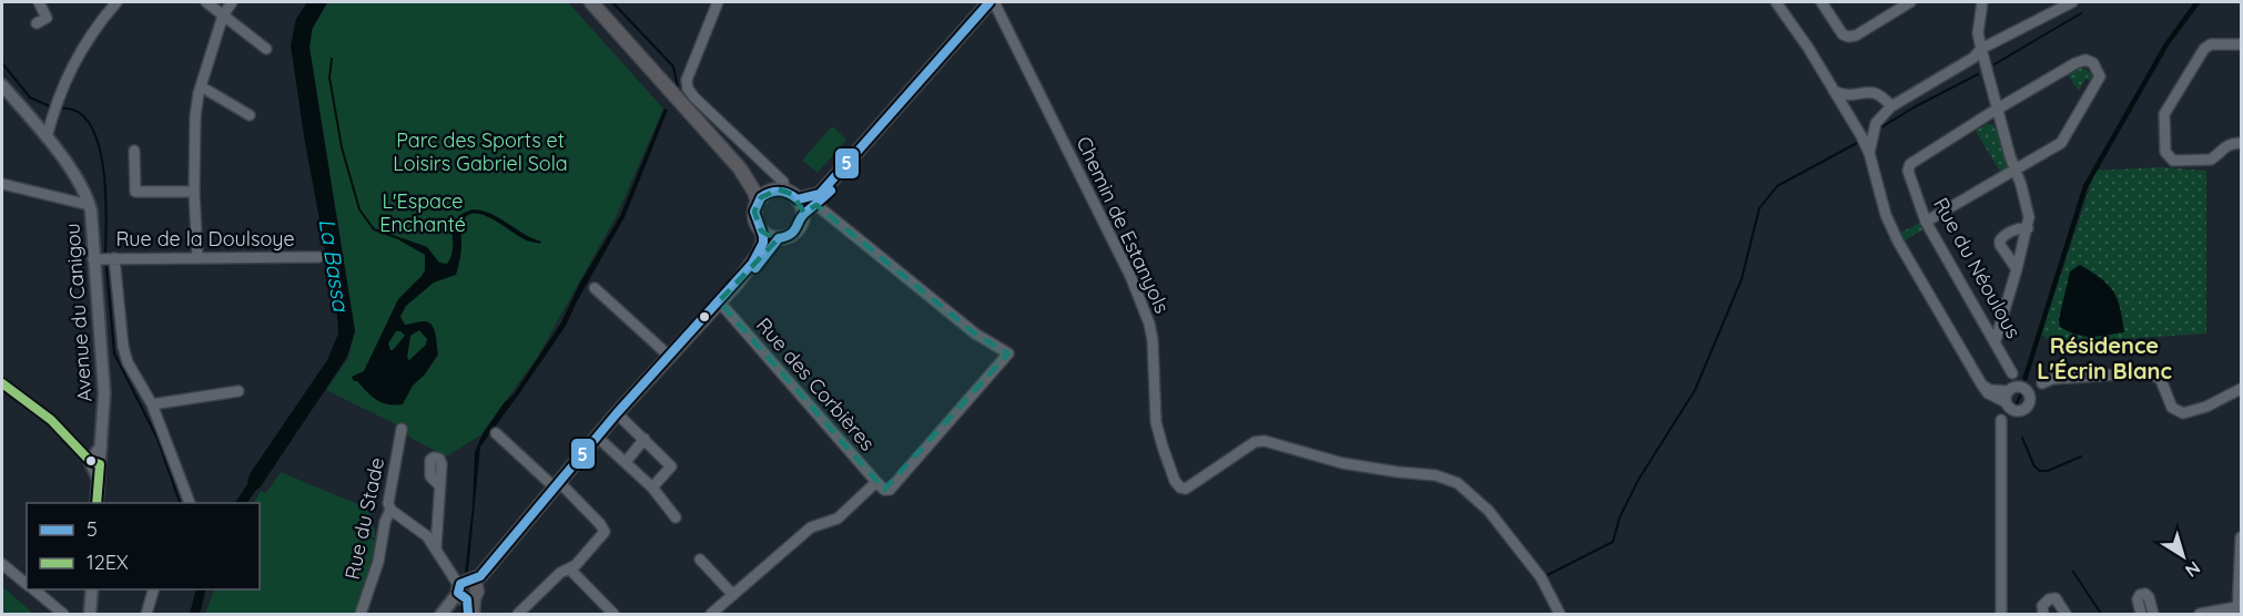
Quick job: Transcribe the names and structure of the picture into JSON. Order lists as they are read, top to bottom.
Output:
{
  "streets": {
    "street": [
      "Chemin de Estanyols",
      "Rue de la Doulsoye",
      "Rue du Néoulous",
      "Avenue du Canigou",
      "Rue des Corbières",
      "Rue du Stade"
    ]
  },
  "crossings": [
    ["Rue de la Doulsoye", "Avenue du Canigou"]
  ],
  "districts": ["Résidence L'Écrin Blanc"],
  "water": ["La Bassa"],
  "parks": ["Parc des Sports et Loisirs Gabriel Sola", "L'Espace Enchanté"],
  "lines": ["transit line 5", "transit line 12EX"],
  "legend": ["5", "12EX"],
  "north": "bottom right"
}
